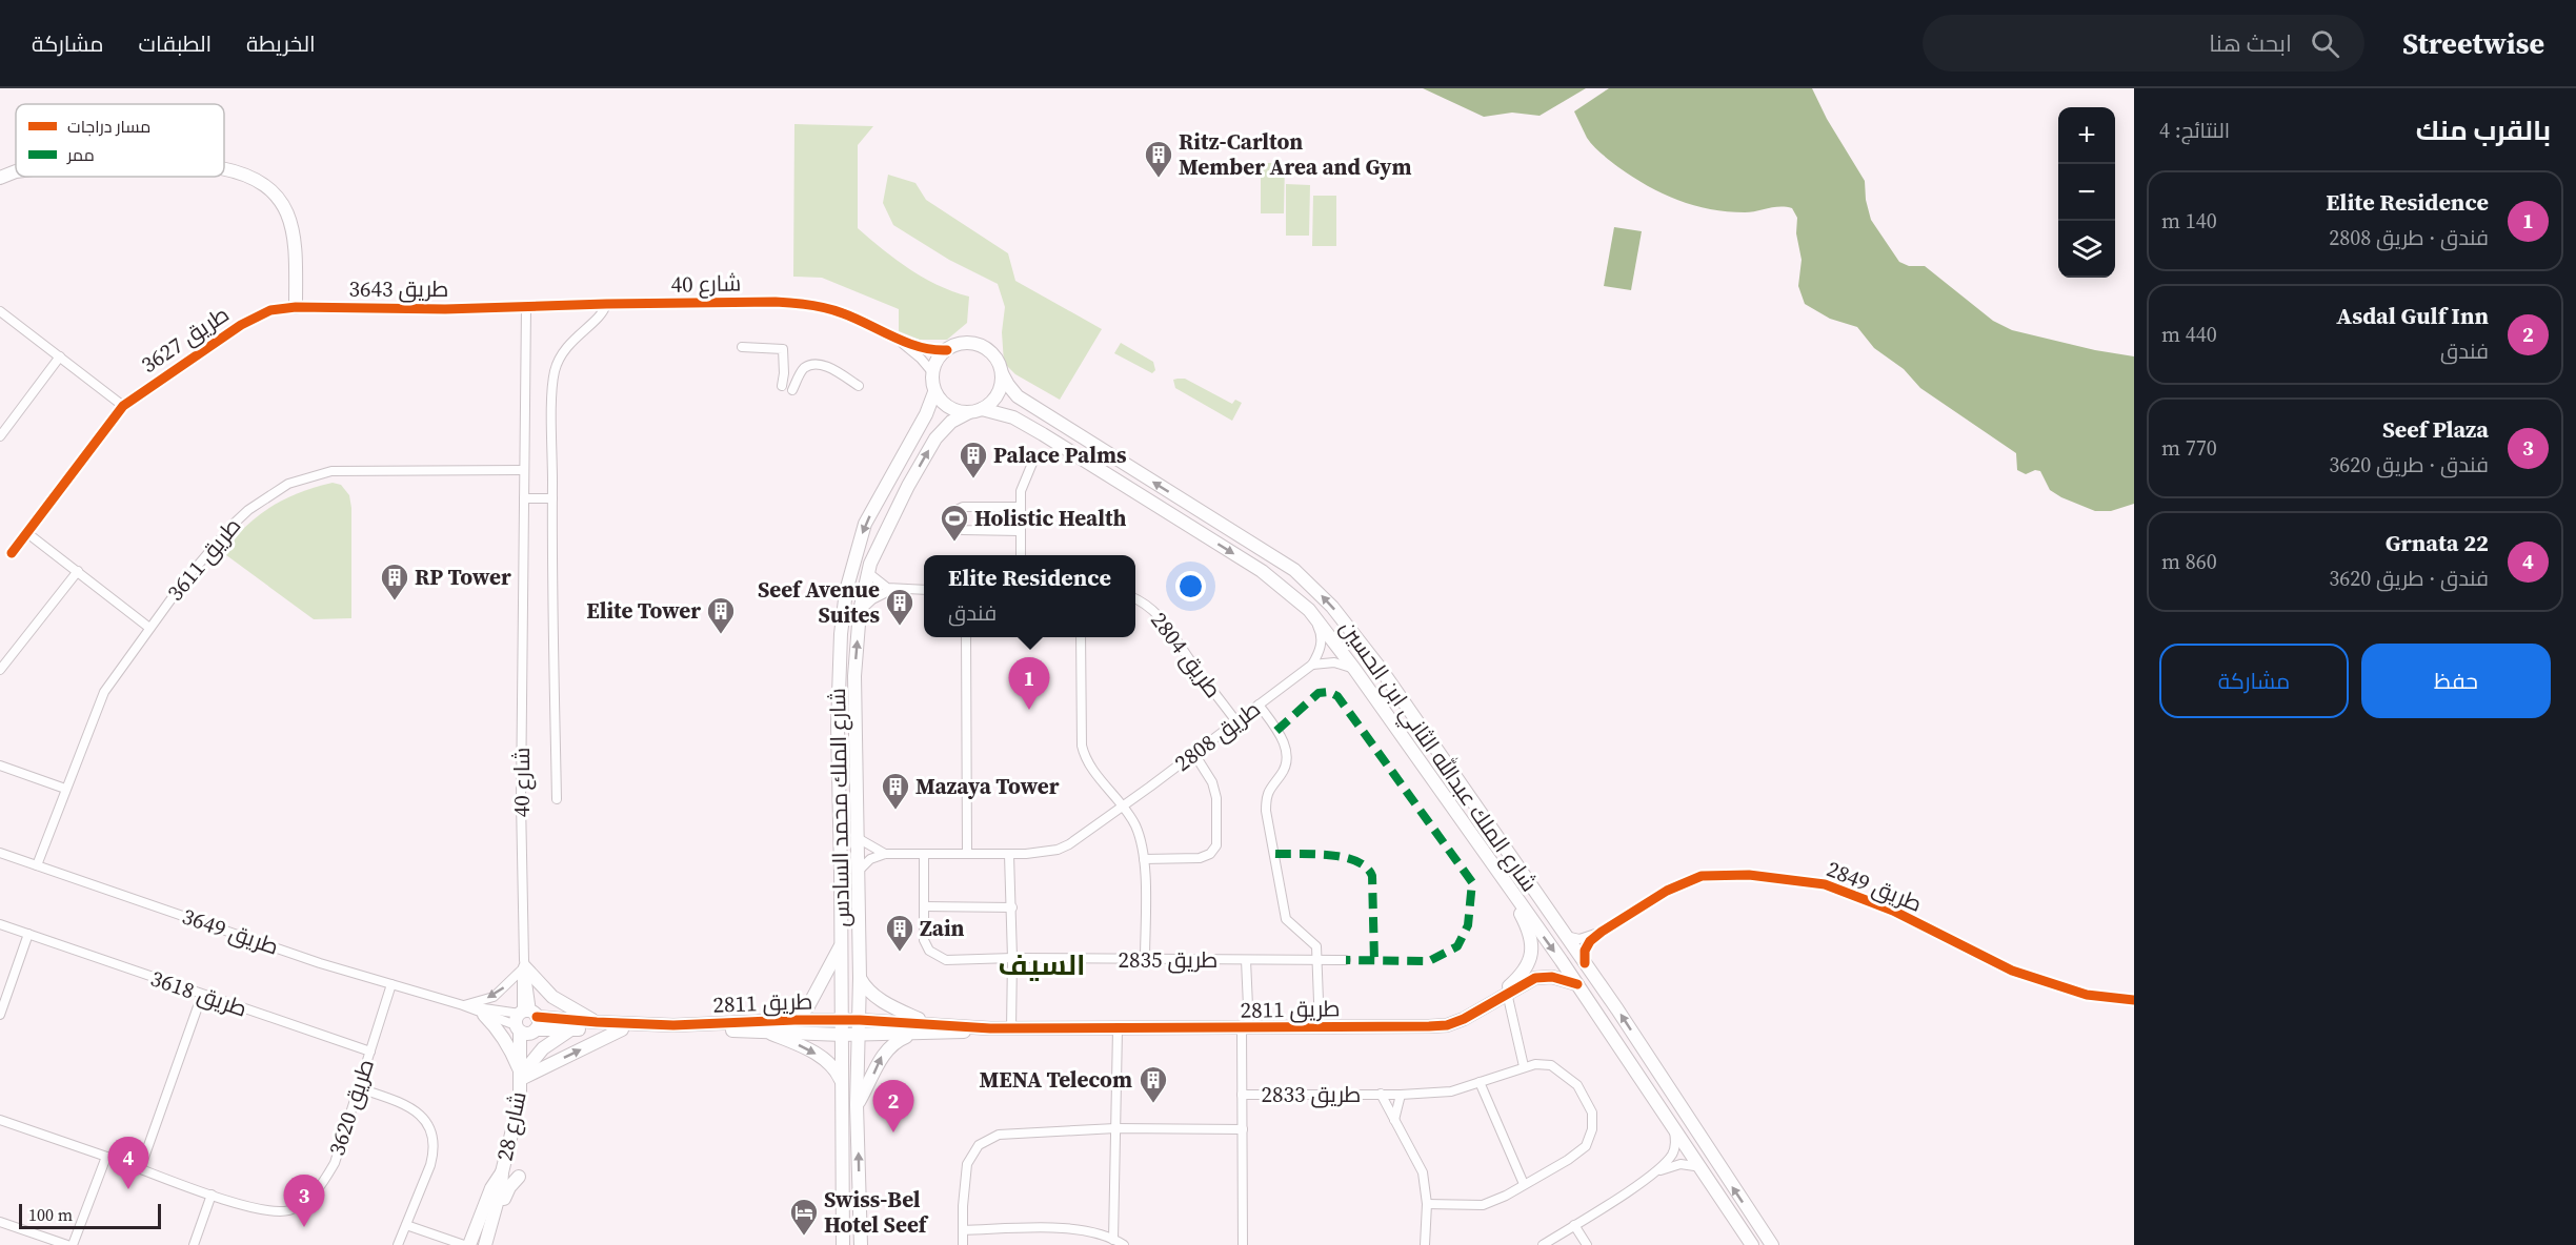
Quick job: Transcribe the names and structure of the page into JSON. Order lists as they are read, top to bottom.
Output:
{
  "streets": {
    "main road": [
      "شارع الملك عبدالله الثاني ابن الحسين",
      "شارع الملك محمد السادس",
      "طريق 2811",
      "شارع 28"
    ],
    "street": [
      "شارع 40",
      "طريق 3643",
      "طريق 3627",
      "طريق 3611",
      "طريق 2804",
      "طريق 2808",
      "طريق 2849",
      "طريق 3649",
      "طريق 2835",
      "طريق 3618",
      "طريق 2833",
      "طريق 3620"
    ]
  },
  "crossings": [
    ["شارع 40", "طريق 3643"],
    ["شارع 40", "طريق 3611"],
    ["شارع 40", "شارع الملك عبدالله الثاني ابن الحسين"],
    ["شارع 40", "شارع الملك محمد السادس"],
    ["شارع 40", "طريق 3649"],
    ["شارع 40", "طريق 2811"],
    ["شارع 40", "شارع 28"],
    ["طريق 3643", "طريق 3627"],
    ["طريق 3611", "طريق 3649"],
    ["طريق 2804", "طريق 2808"],
    ["طريق 2808", "شارع الملك محمد السادس"],
    ["طريق 2808", "طريق 2835"],
    ["شارع الملك عبدالله الثاني ابن الحسين", "شارع الملك محمد السادس"],
    ["شارع الملك عبدالله الثاني ابن الحسين", "طريق 2849"],
    ["شارع الملك عبدالله الثاني ابن الحسين", "طريق 2811"],
    ["شارع الملك محمد السادس", "طريق 2811"],
    ["طريق 3649", "طريق 2811"],
    ["طريق 3649", "طريق 3620"],
    ["طريق 3649", "شارع 28"],
    ["طريق 2835", "طريق 2833"],
    ["طريق 3618", "طريق 3620"],
    ["طريق 2811", "طريق 2833"],
    ["طريق 2811", "شارع 28"]
  ],
  "districts": ["السيف"],
  "places": {
    "building": [
      "Ritz-Carlton Member Area and Gym",
      "Palace Palms",
      "RP Tower",
      "Seef Avenue Suites",
      "Elite Tower",
      "Mazaya Tower",
      "Zain",
      "MENA Telecom"
    ],
    "sports": ["Holistic Health"],
    "hotel": ["Swiss-Bel Hotel Seef"]
  },
  "legend": ["مسار دراجات", "ممر"],
  "scale_bar": "100 m",
  "page": {
    "header": "Streetwise",
    "search": "ابحث هنا",
    "nav": ["الخريطة", "الطبقات", "مشاركة"],
    "heading": ["بالقرب منك", "النتائج: 4"],
    "map_buttons": ["+", "−"],
    "list": [
      {
        "mark": "1",
        "name": "Elite Residence",
        "note": "فندق · طريق 2808",
        "value": "140 m"
      },
      {
        "mark": "2",
        "name": "Asdal Gulf Inn",
        "note": "فندق",
        "value": "440 m"
      },
      {
        "mark": "3",
        "name": "Seef Plaza",
        "note": "فندق · طريق 3620",
        "value": "770 m"
      },
      {
        "mark": "4",
        "name": "Grnata 22",
        "note": "فندق · طريق 3620",
        "value": "860 m"
      }
    ],
    "popup": ["Elite Residence", "فندق"],
    "buttons": ["حفظ", "مشاركة"],
    "pins": [
      "1",
      "2",
      "4",
      "3"
    ],
    "scale": "100 m"
  }
}
